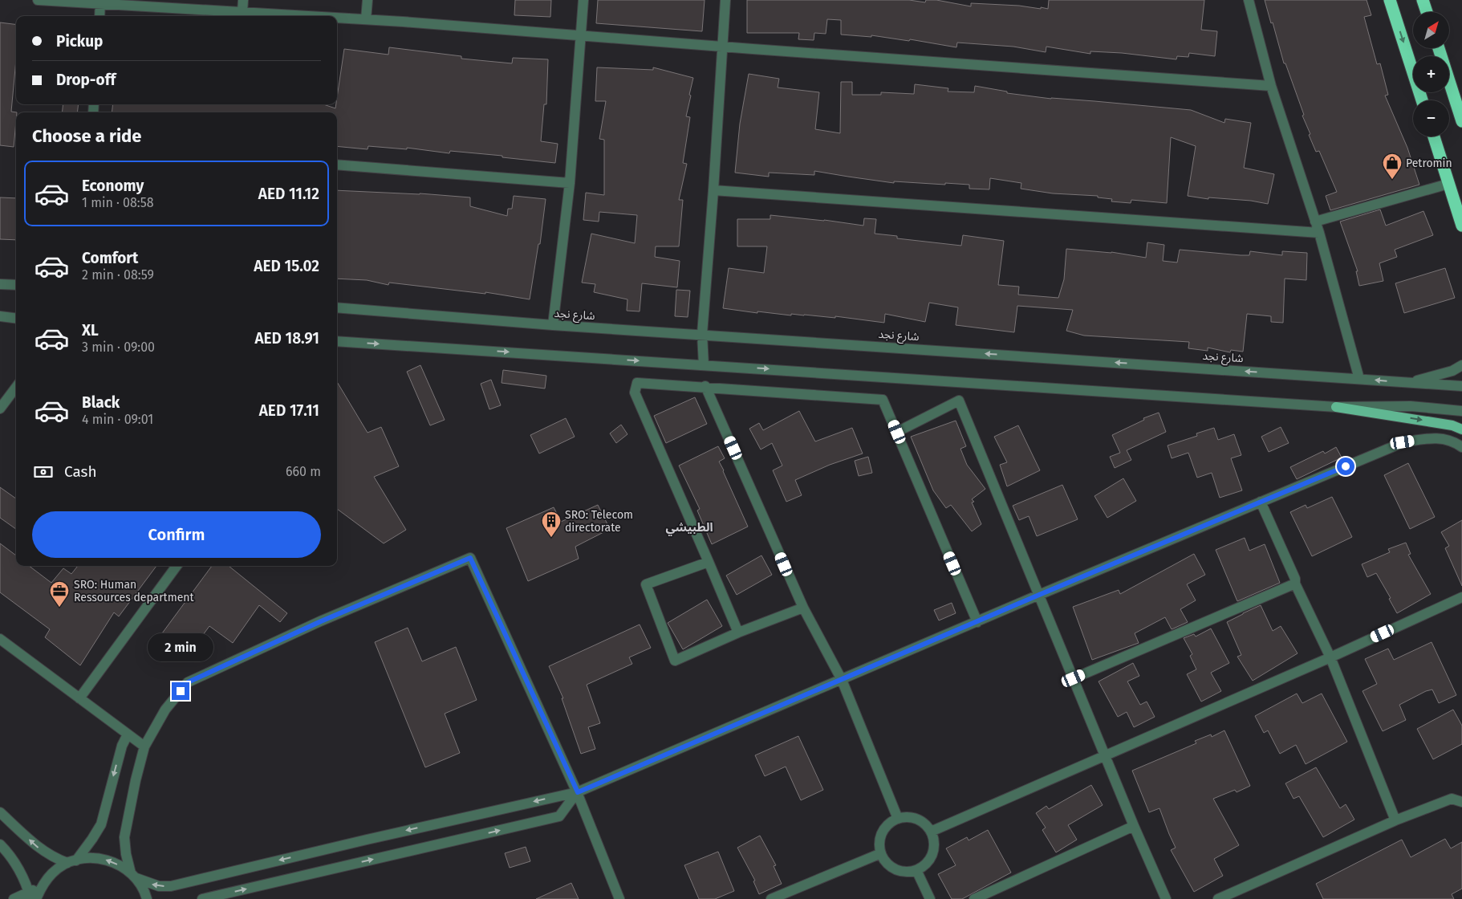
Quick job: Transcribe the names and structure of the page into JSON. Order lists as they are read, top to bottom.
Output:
{
  "streets": {
    "street": ["شارع نجد"]
  },
  "districts": ["الطبيشي"],
  "places": {
    "shop": ["Petromin"],
    "building": ["SRO: Telecom directorate"],
    "office": ["SRO: Human Ressources department"]
  },
  "north": "top right",
  "page": {
    "map_buttons": ["+", "−"],
    "banner": ["Pickup", "Drop-off"],
    "heading": "Choose a ride",
    "list": [
      {
        "name": "Economy",
        "note": "1 min · 08:58",
        "value": "AED 11.12"
      },
      {
        "name": "Comfort",
        "note": "2 min · 08:59",
        "value": "AED 15.02"
      },
      {
        "name": "XL",
        "note": "3 min · 09:00",
        "value": "AED 18.91"
      },
      {
        "name": "Black",
        "note": "4 min · 09:01",
        "value": "AED 17.11"
      }
    ],
    "pay": ["Cash", "660 m"],
    "buttons": "Confirm",
    "bubble": "2 min"
  }
}
